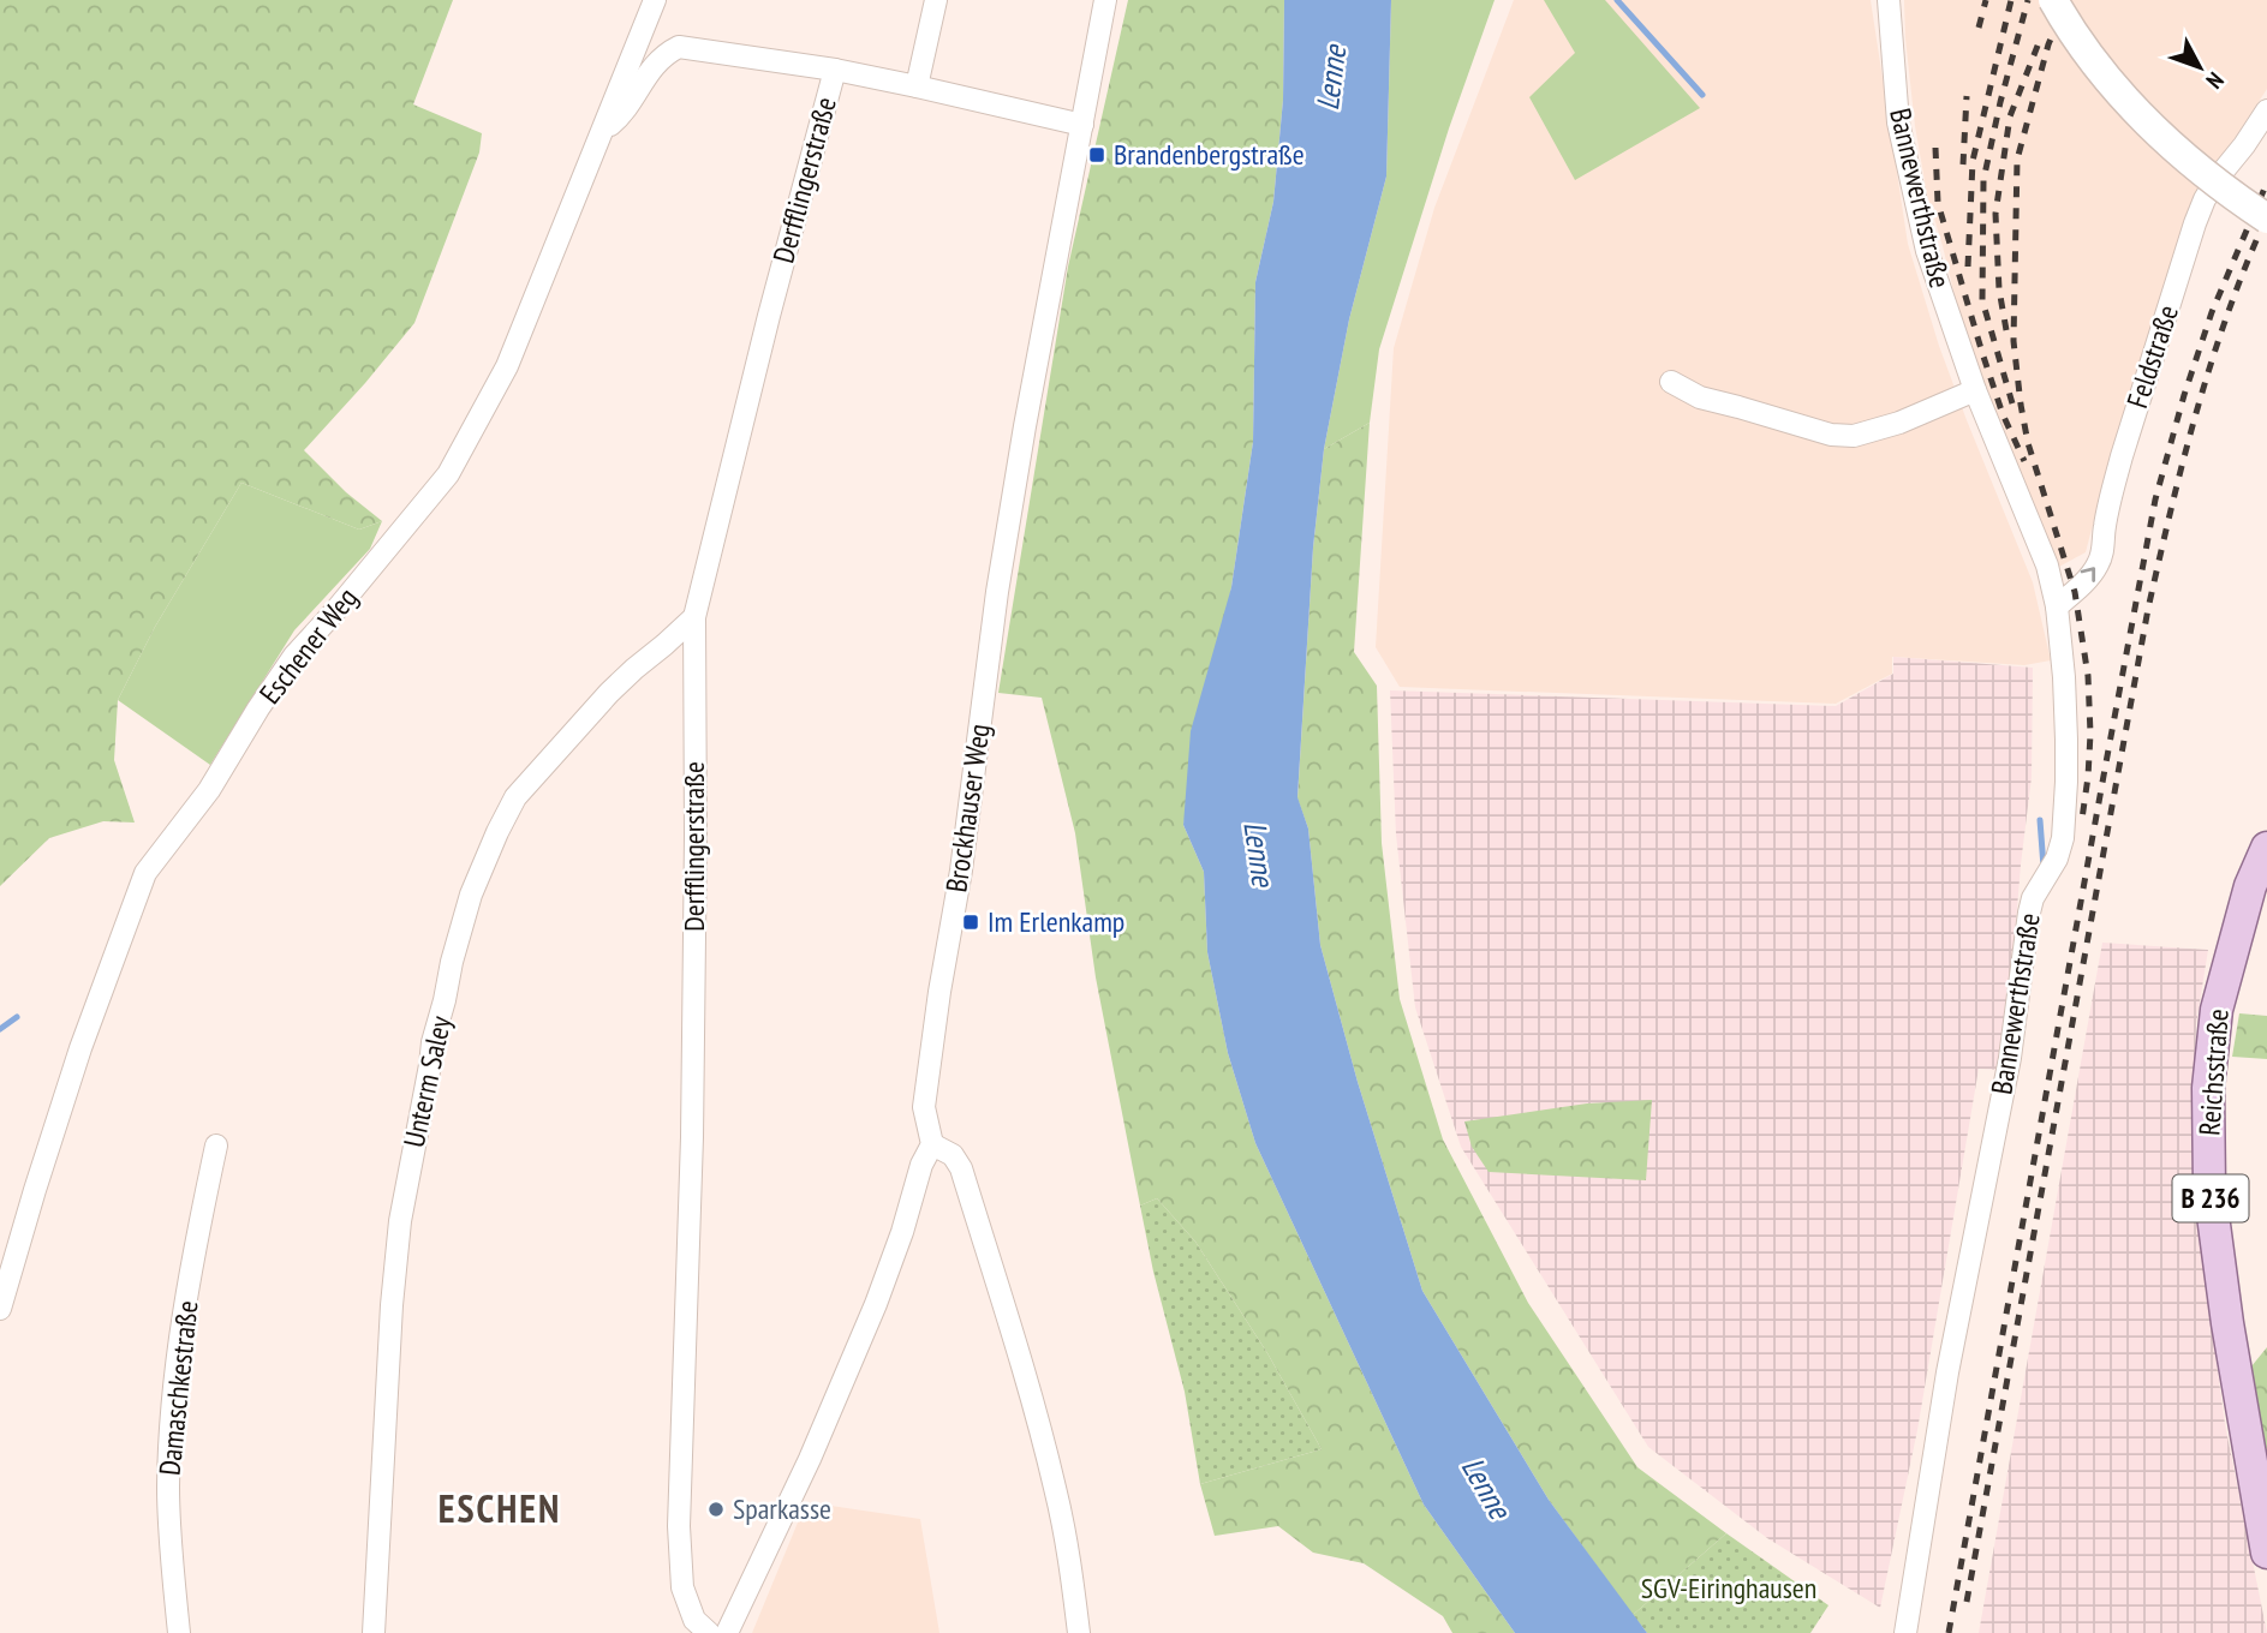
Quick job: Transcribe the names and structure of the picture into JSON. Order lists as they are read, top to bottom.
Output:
{
  "streets": {
    "main road": ["Reichsstraße", "B 236"],
    "street": [
      "Derfflingerstraße",
      "Bannewerthstraße",
      "Feldstraße",
      "Eschener Weg",
      "Brockhauser Weg",
      "Unterm Saley",
      "Damaschkestraße"
    ]
  },
  "crossings": [
    ["Derfflingerstraße", "Unterm Saley"],
    ["Bannewerthstraße", "Feldstraße"]
  ],
  "one_way": ["Feldstraße"],
  "districts": ["ESCHEN"],
  "water": ["Lenne"],
  "parks": ["SGV-Eiringhausen"],
  "places": {
    "transit": ["Brandenbergstraße", "Im Erlenkamp"],
    "other": ["Sparkasse"]
  },
  "north": "bottom right"
}
